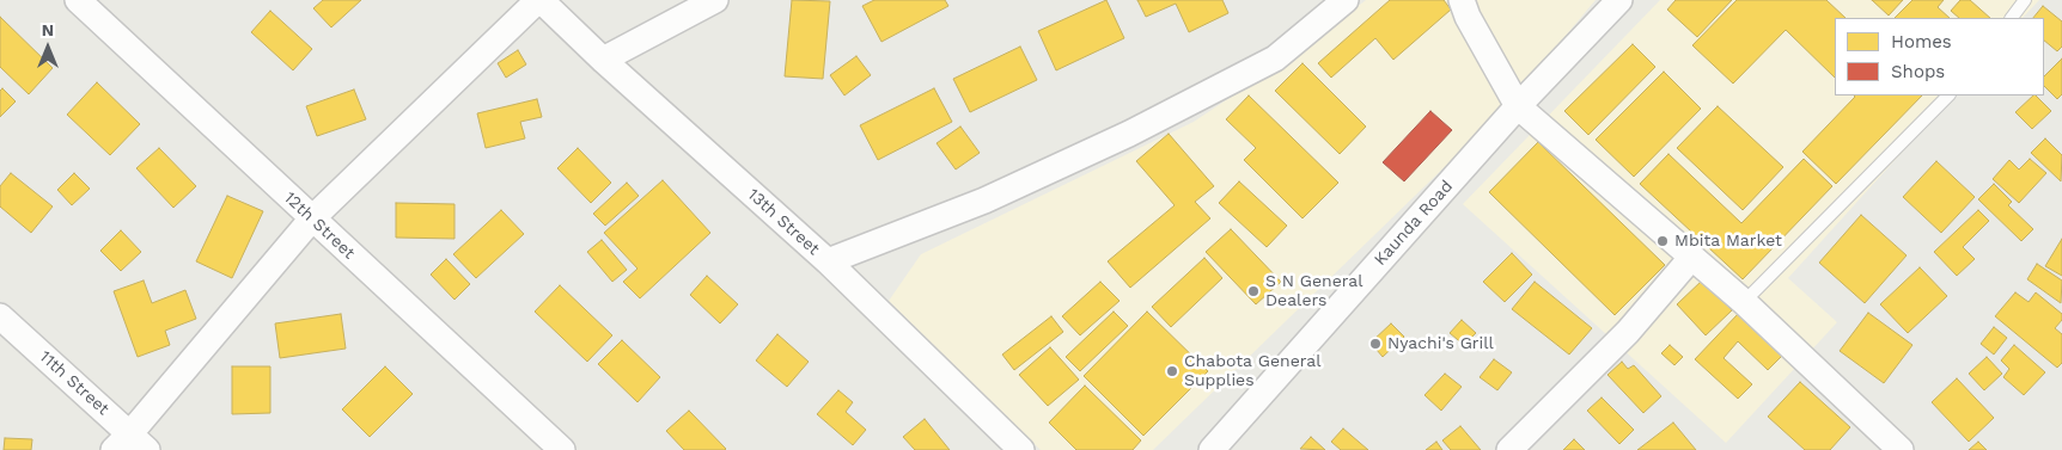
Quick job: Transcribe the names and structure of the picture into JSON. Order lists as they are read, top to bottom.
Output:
{
  "streets": {
    "street": [
      "13th Street",
      "Kaunda Road",
      "12th Street",
      "11th Street"
    ]
  },
  "places": [
    "Mbita Market",
    "S N General Dealers",
    "Nyachi's Grill",
    "Chabota General Supplies"
  ],
  "legend": ["Homes", "Shops"],
  "north": "top"
}
